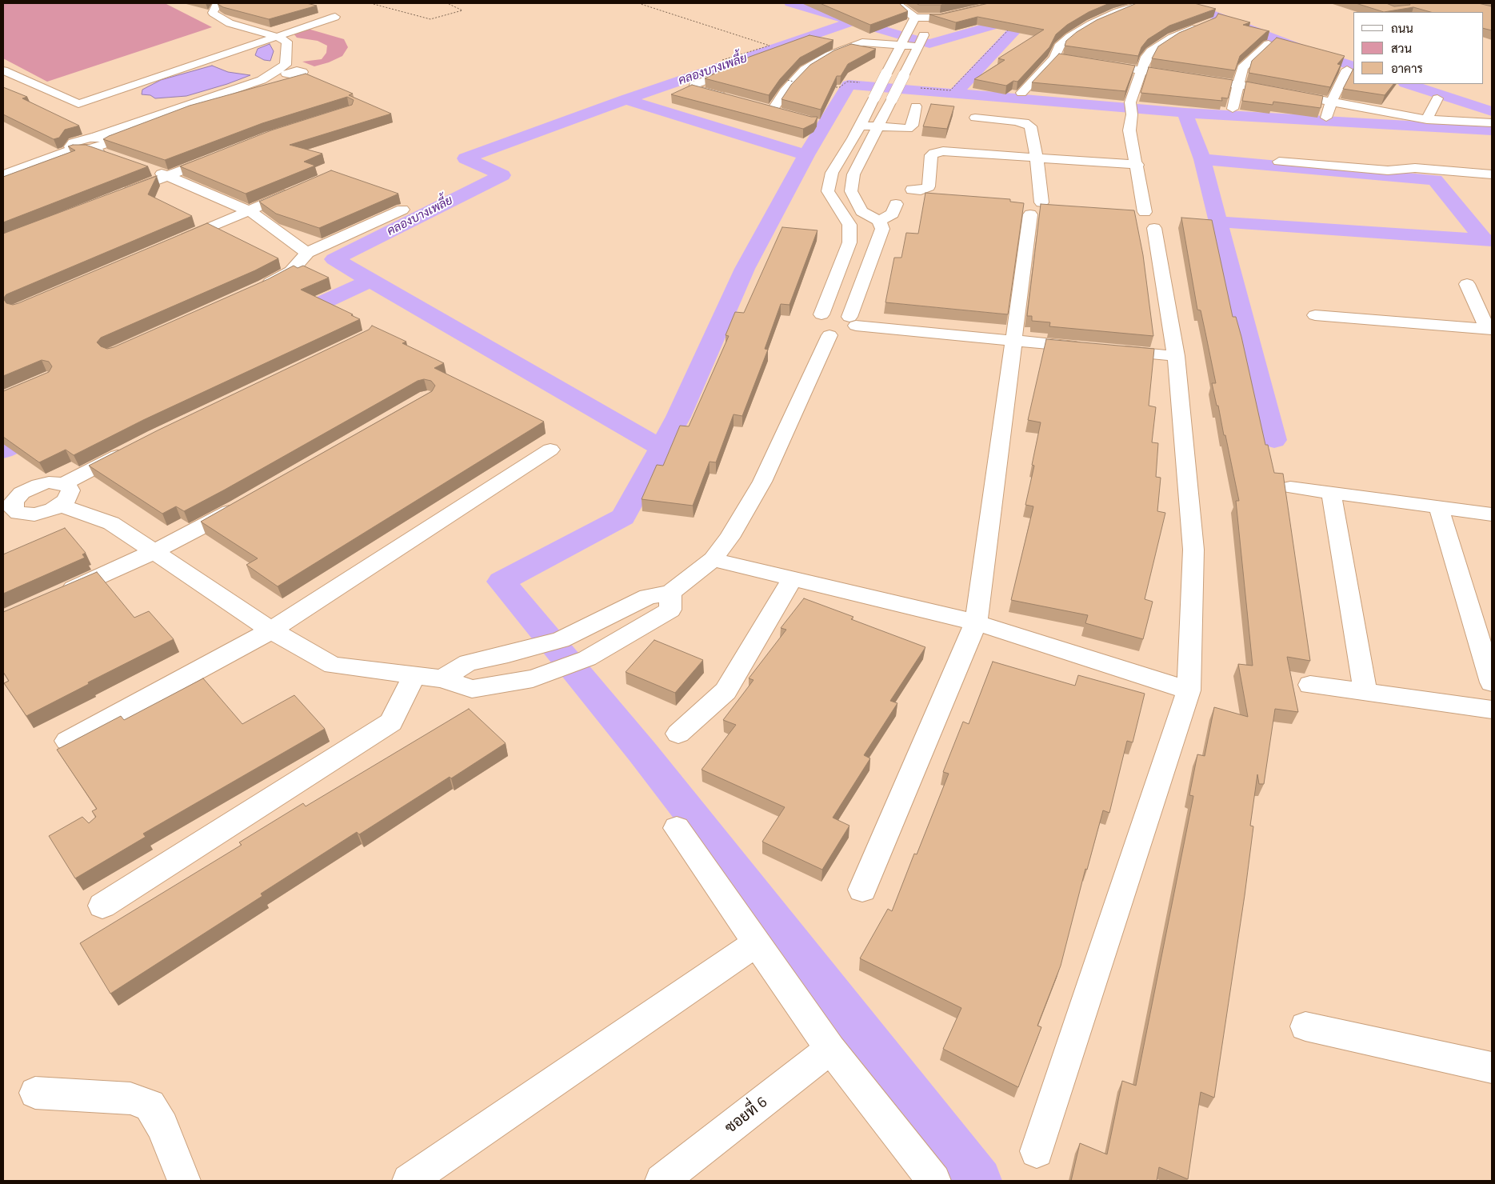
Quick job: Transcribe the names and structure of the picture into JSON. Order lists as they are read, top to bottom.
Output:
{
  "streets": {
    "street": ["ซอยที่ 6"]
  },
  "water": ["คลองบางเพลี้ย"],
  "legend": ["ถนน", "สวน", "อาคาร"]
}
